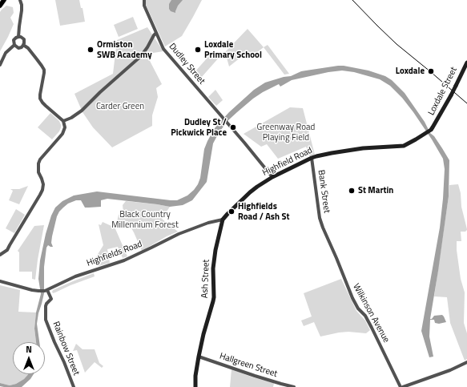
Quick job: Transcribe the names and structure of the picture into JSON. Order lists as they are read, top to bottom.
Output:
{
  "streets": {
    "main road": ["Loxdale Street", "Highfield Road", "Ash Street"],
    "street": [
      "Dudley Street",
      "Bank Street",
      "Highfields Road",
      "Wilkinson Avenue",
      "Rainbow Street",
      "Hallgreen Street"
    ]
  },
  "crossings": [
    ["Dudley Street", "Highfield Road"],
    ["Loxdale Street", "Highfield Road"],
    ["Highfield Road", "Bank Street"],
    ["Highfield Road", "Highfields Road"],
    ["Highfield Road", "Ash Street"],
    ["Bank Street", "Wilkinson Avenue"],
    ["Highfields Road", "Ash Street"],
    ["Highfields Road", "Rainbow Street"],
    ["Ash Street", "Hallgreen Street"]
  ],
  "parks": ["Carder Green", "Greenway Road Playing Field", "Black Country Millennium Forest"],
  "places": [
    "Ormiston SWB Academy",
    "Loxdale Primary School",
    "Loxdale",
    "Dudley St / Pickwick Place",
    "St Martin",
    "Highfields Road / Ash St"
  ],
  "north": "top"
}
